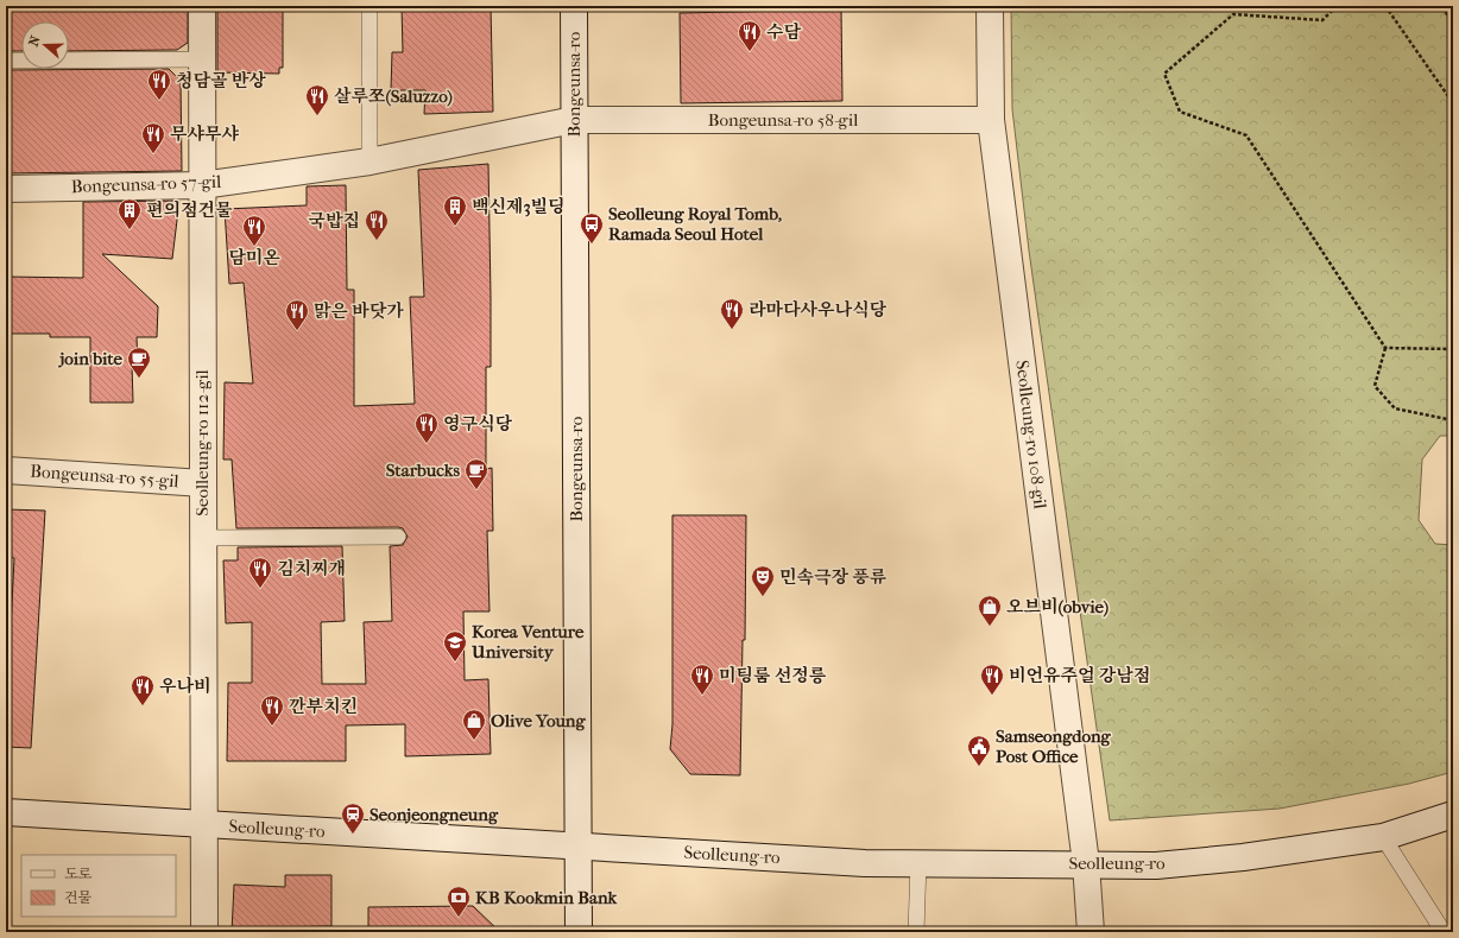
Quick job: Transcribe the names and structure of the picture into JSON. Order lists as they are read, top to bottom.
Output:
{
  "streets": {
    "street": [
      "Bongeunsa-ro",
      "Bongeunsa-ro 58-gil",
      "Bongeunsa-ro 57-gil",
      "Seolleung-ro 108-gil",
      "Seolleung-ro 112-gil",
      "Bongeunsa-ro 55-gil",
      "Seolleung-ro"
    ]
  },
  "crossings": [
    ["Bongeunsa-ro", "Bongeunsa-ro 58-gil"],
    ["Bongeunsa-ro", "Bongeunsa-ro 57-gil"],
    ["Bongeunsa-ro", "Seolleung-ro"],
    ["Bongeunsa-ro 58-gil", "Bongeunsa-ro 57-gil"],
    ["Bongeunsa-ro 58-gil", "Seolleung-ro 108-gil"],
    ["Bongeunsa-ro 57-gil", "Seolleung-ro 112-gil"],
    ["Seolleung-ro 108-gil", "Seolleung-ro"],
    ["Seolleung-ro 112-gil", "Bongeunsa-ro 55-gil"],
    ["Seolleung-ro 112-gil", "Seolleung-ro"]
  ],
  "places": {
    "restaurant": [
      "수담",
      "청담골 반상",
      "살루쪼(Saluzzo)",
      "무샤무샤",
      "국밥집",
      "담미온",
      "라마다사우나식당",
      "맑은 바닷가",
      "영구식당",
      "김치찌개",
      "미팅룸 선정릉",
      "비언유주얼 강남점",
      "우나비",
      "깐부치킨"
    ],
    "building": ["백신제3빌딩", "편의점건물"],
    "bus stop": ["Seolleung Royal Tomb, Ramada Seoul Hotel"],
    "cafe": ["join bite", "Starbucks"],
    "theatre": ["민속극장 풍류"],
    "shop": ["오브비(obvie)", "Olive Young"],
    "school or university": ["Korea Venture University"],
    "public building": ["Samseongdong Post Office"],
    "station": ["Seonjeongneung"],
    "bank": ["KB Kookmin Bank"]
  },
  "legend": ["도로", "건물"],
  "north": "left"
}
